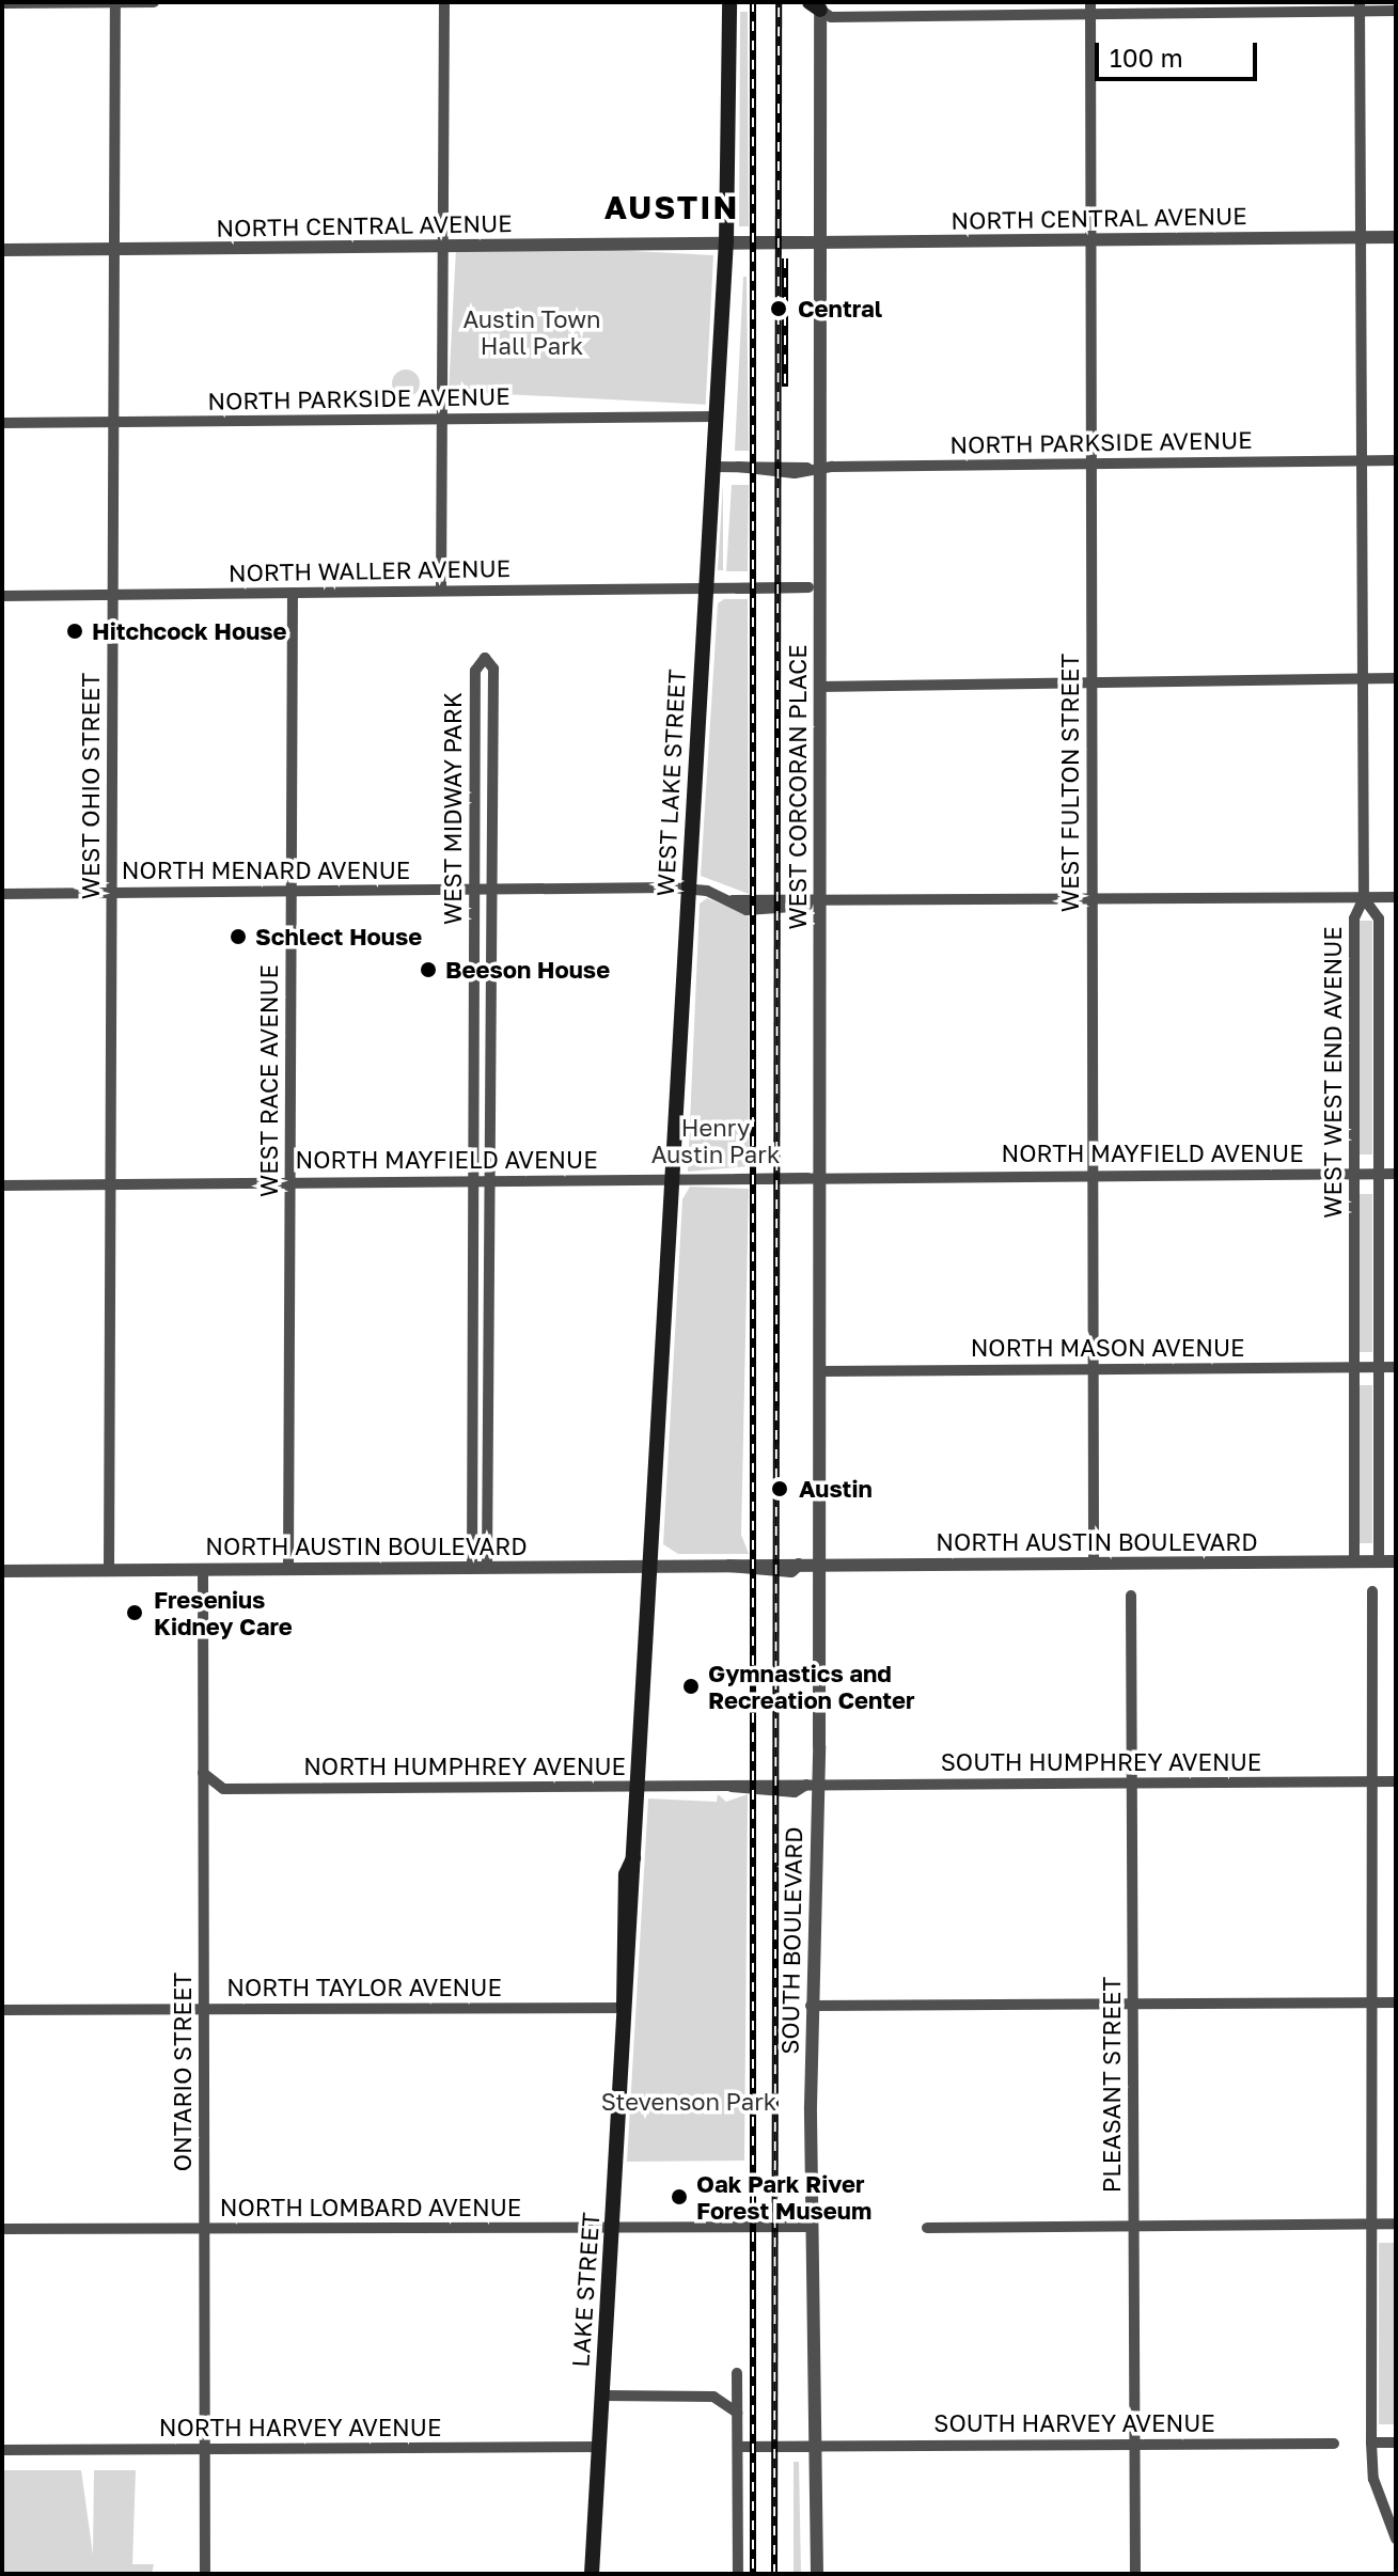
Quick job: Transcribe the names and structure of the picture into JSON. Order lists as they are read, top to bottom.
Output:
{
  "streets": {
    "main road": ["WEST LAKE STREET", "LAKE STREET"],
    "street": [
      "NORTH CENTRAL AVENUE",
      "NORTH PARKSIDE AVENUE",
      "NORTH WALLER AVENUE",
      "WEST FULTON STREET",
      "WEST OHIO STREET",
      "WEST CORCORAN PLACE",
      "WEST MIDWAY PARK",
      "NORTH MENARD AVENUE",
      "WEST WEST END AVENUE",
      "WEST RACE AVENUE",
      "NORTH MAYFIELD AVENUE",
      "NORTH MASON AVENUE",
      "NORTH AUSTIN BOULEVARD",
      "SOUTH HUMPHREY AVENUE",
      "NORTH HUMPHREY AVENUE",
      "SOUTH BOULEVARD",
      "NORTH TAYLOR AVENUE",
      "ONTARIO STREET",
      "PLEASANT STREET",
      "NORTH LOMBARD AVENUE",
      "SOUTH HARVEY AVENUE",
      "NORTH HARVEY AVENUE"
    ]
  },
  "crossings": [
    ["NORTH CENTRAL AVENUE", "WEST LAKE STREET"],
    ["NORTH CENTRAL AVENUE", "WEST FULTON STREET"],
    ["NORTH CENTRAL AVENUE", "WEST OHIO STREET"],
    ["NORTH CENTRAL AVENUE", "WEST CORCORAN PLACE"],
    ["NORTH PARKSIDE AVENUE", "WEST LAKE STREET"],
    ["NORTH PARKSIDE AVENUE", "WEST FULTON STREET"],
    ["NORTH PARKSIDE AVENUE", "WEST OHIO STREET"],
    ["NORTH PARKSIDE AVENUE", "WEST CORCORAN PLACE"],
    ["NORTH WALLER AVENUE", "WEST LAKE STREET"],
    ["NORTH WALLER AVENUE", "WEST OHIO STREET"],
    ["NORTH WALLER AVENUE", "WEST CORCORAN PLACE"],
    ["NORTH WALLER AVENUE", "WEST RACE AVENUE"],
    ["WEST LAKE STREET", "NORTH MENARD AVENUE"],
    ["WEST LAKE STREET", "NORTH MAYFIELD AVENUE"],
    ["WEST LAKE STREET", "NORTH AUSTIN BOULEVARD"],
    ["WEST LAKE STREET", "LAKE STREET"],
    ["WEST FULTON STREET", "NORTH MENARD AVENUE"],
    ["WEST FULTON STREET", "NORTH MAYFIELD AVENUE"],
    ["WEST FULTON STREET", "NORTH MASON AVENUE"],
    ["WEST FULTON STREET", "NORTH AUSTIN BOULEVARD"],
    ["WEST OHIO STREET", "NORTH MENARD AVENUE"],
    ["WEST OHIO STREET", "NORTH MAYFIELD AVENUE"],
    ["WEST OHIO STREET", "NORTH AUSTIN BOULEVARD"],
    ["WEST CORCORAN PLACE", "NORTH MENARD AVENUE"],
    ["WEST CORCORAN PLACE", "NORTH MAYFIELD AVENUE"],
    ["WEST CORCORAN PLACE", "NORTH MASON AVENUE"],
    ["WEST CORCORAN PLACE", "NORTH AUSTIN BOULEVARD"],
    ["WEST CORCORAN PLACE", "SOUTH BOULEVARD"],
    ["WEST MIDWAY PARK", "NORTH MENARD AVENUE"],
    ["WEST MIDWAY PARK", "NORTH MAYFIELD AVENUE"],
    ["WEST MIDWAY PARK", "NORTH AUSTIN BOULEVARD"],
    ["NORTH MENARD AVENUE", "WEST WEST END AVENUE"],
    ["NORTH MENARD AVENUE", "WEST RACE AVENUE"],
    ["WEST WEST END AVENUE", "NORTH MAYFIELD AVENUE"],
    ["WEST WEST END AVENUE", "NORTH MASON AVENUE"],
    ["WEST WEST END AVENUE", "NORTH AUSTIN BOULEVARD"],
    ["WEST RACE AVENUE", "NORTH MAYFIELD AVENUE"],
    ["WEST RACE AVENUE", "NORTH AUSTIN BOULEVARD"],
    ["NORTH AUSTIN BOULEVARD", "SOUTH BOULEVARD"],
    ["NORTH AUSTIN BOULEVARD", "ONTARIO STREET"],
    ["NORTH AUSTIN BOULEVARD", "LAKE STREET"],
    ["SOUTH HUMPHREY AVENUE", "NORTH HUMPHREY AVENUE"],
    ["SOUTH HUMPHREY AVENUE", "SOUTH BOULEVARD"],
    ["SOUTH HUMPHREY AVENUE", "PLEASANT STREET"],
    ["NORTH HUMPHREY AVENUE", "SOUTH BOULEVARD"],
    ["NORTH HUMPHREY AVENUE", "ONTARIO STREET"],
    ["NORTH HUMPHREY AVENUE", "LAKE STREET"],
    ["SOUTH BOULEVARD", "NORTH LOMBARD AVENUE"],
    ["SOUTH BOULEVARD", "SOUTH HARVEY AVENUE"],
    ["NORTH TAYLOR AVENUE", "ONTARIO STREET"],
    ["NORTH TAYLOR AVENUE", "LAKE STREET"],
    ["ONTARIO STREET", "NORTH LOMBARD AVENUE"],
    ["ONTARIO STREET", "NORTH HARVEY AVENUE"],
    ["PLEASANT STREET", "SOUTH HARVEY AVENUE"],
    ["NORTH LOMBARD AVENUE", "LAKE STREET"],
    ["LAKE STREET", "NORTH HARVEY AVENUE"]
  ],
  "districts": ["AUSTIN"],
  "parks": ["Austin Town Hall Park", "Henry Austin Park", "Stevenson Park"],
  "places": [
    "Central",
    "Hitchcock House",
    "Schlect House",
    "Beeson House",
    "Austin",
    "Fresenius Kidney Care",
    "Gymnastics and Recreation Center",
    "Oak Park River Forest Museum"
  ],
  "scale_bar": "100 m"
}
